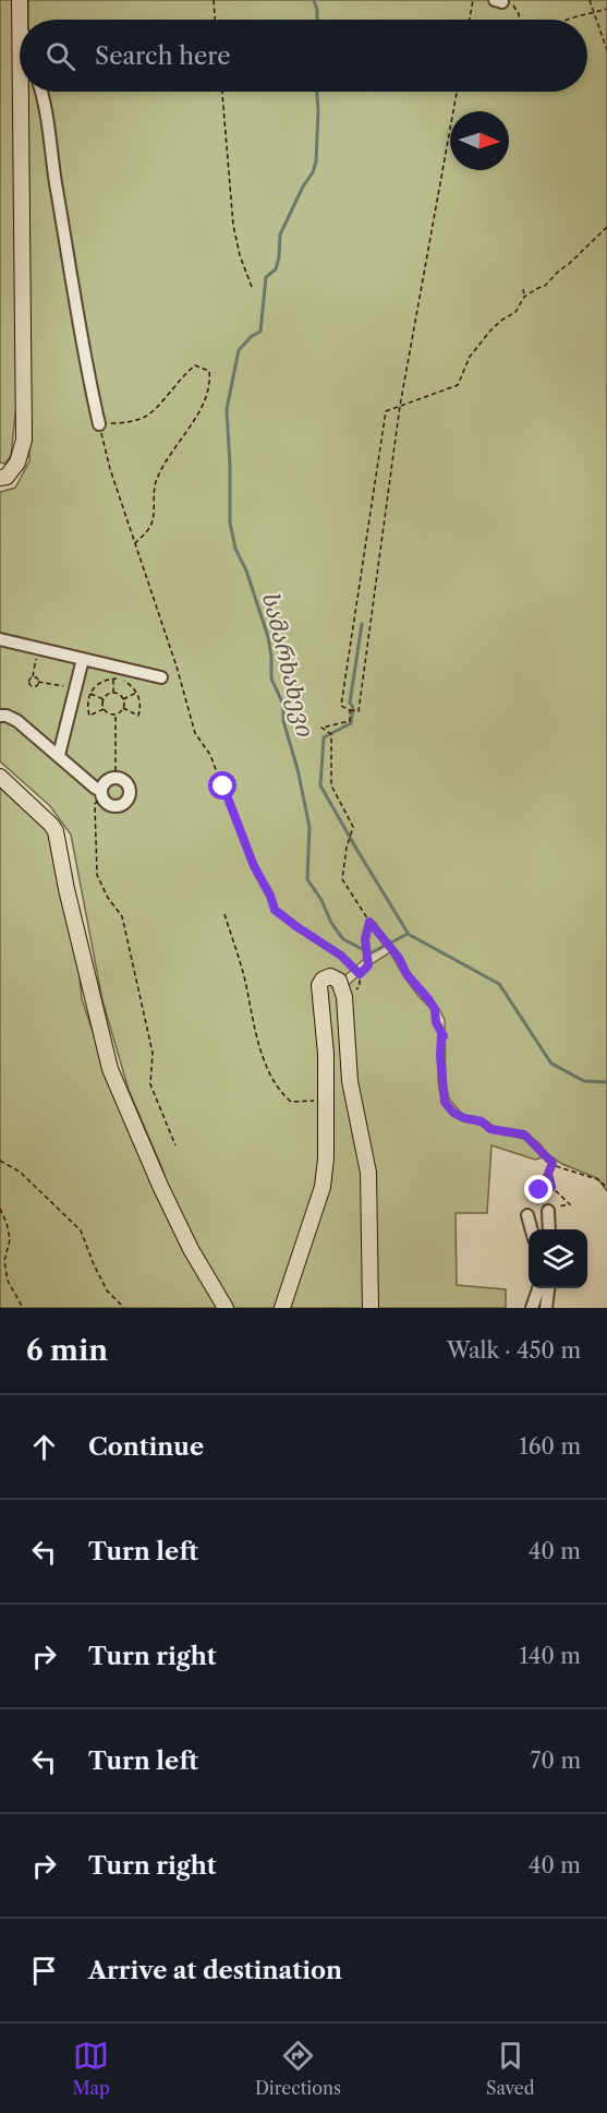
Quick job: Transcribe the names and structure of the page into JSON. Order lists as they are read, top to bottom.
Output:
{
  "water": ["სამარხახევი"],
  "north": "right",
  "page": {
    "search": "Search here",
    "heading": ["6 min", "Walk · 450 m"],
    "list": [
      ["Continue", "160 m"],
      ["Turn left", "40 m"],
      ["Turn right", "140 m"],
      ["Turn left", "70 m"],
      ["Turn right", "40 m"],
      "Arrive at destination"
    ],
    "nav": ["Map", "Directions", "Saved"]
  }
}
